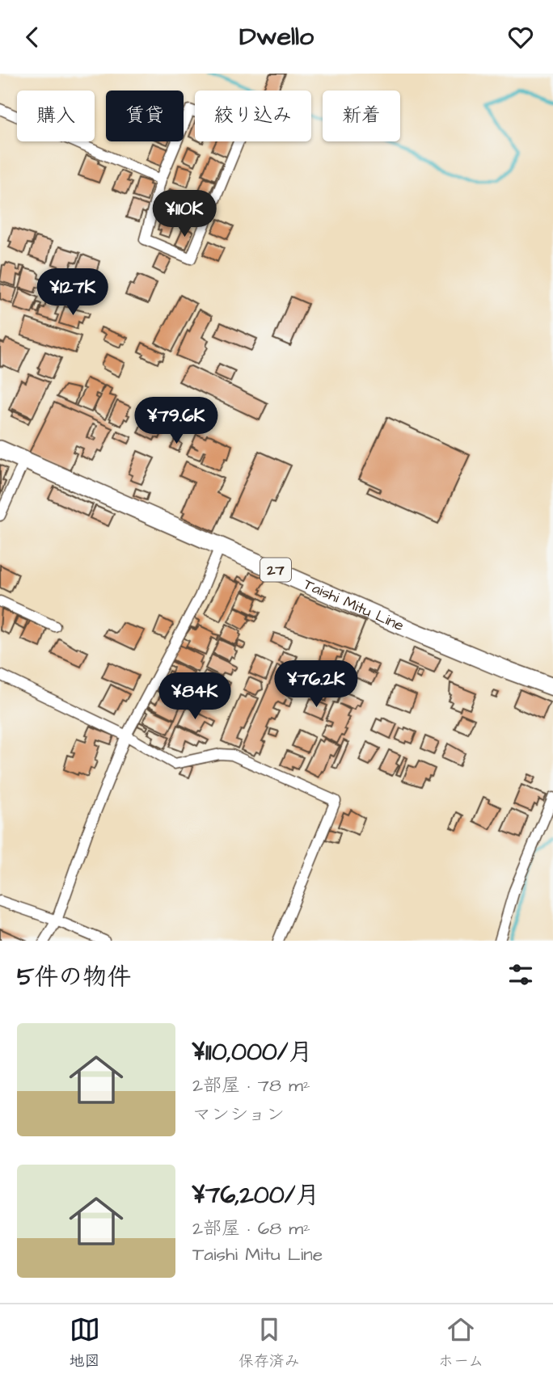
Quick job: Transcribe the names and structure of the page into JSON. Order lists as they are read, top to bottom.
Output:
{
  "streets": {
    "main road": ["27", "Taishi Mitu Line"]
  },
  "page": {
    "header": "Dwello",
    "chip": [
      "購入",
      "賃貸",
      "絞り込み",
      "新着"
    ],
    "price": [
      "¥110K",
      "¥127K",
      "¥79.6K",
      "¥76.2K",
      "¥84K"
    ],
    "heading": "5件の物件",
    "list": [
      {
        "name": "¥110,000/月",
        "note": "2部屋 · 78 m² · マンション"
      },
      {
        "name": "¥76,200/月",
        "note": "2部屋 · 68 m² · Taishi Mitu Line"
      }
    ],
    "tabs": ["地図", "保存済み", "ホーム"]
  }
}
